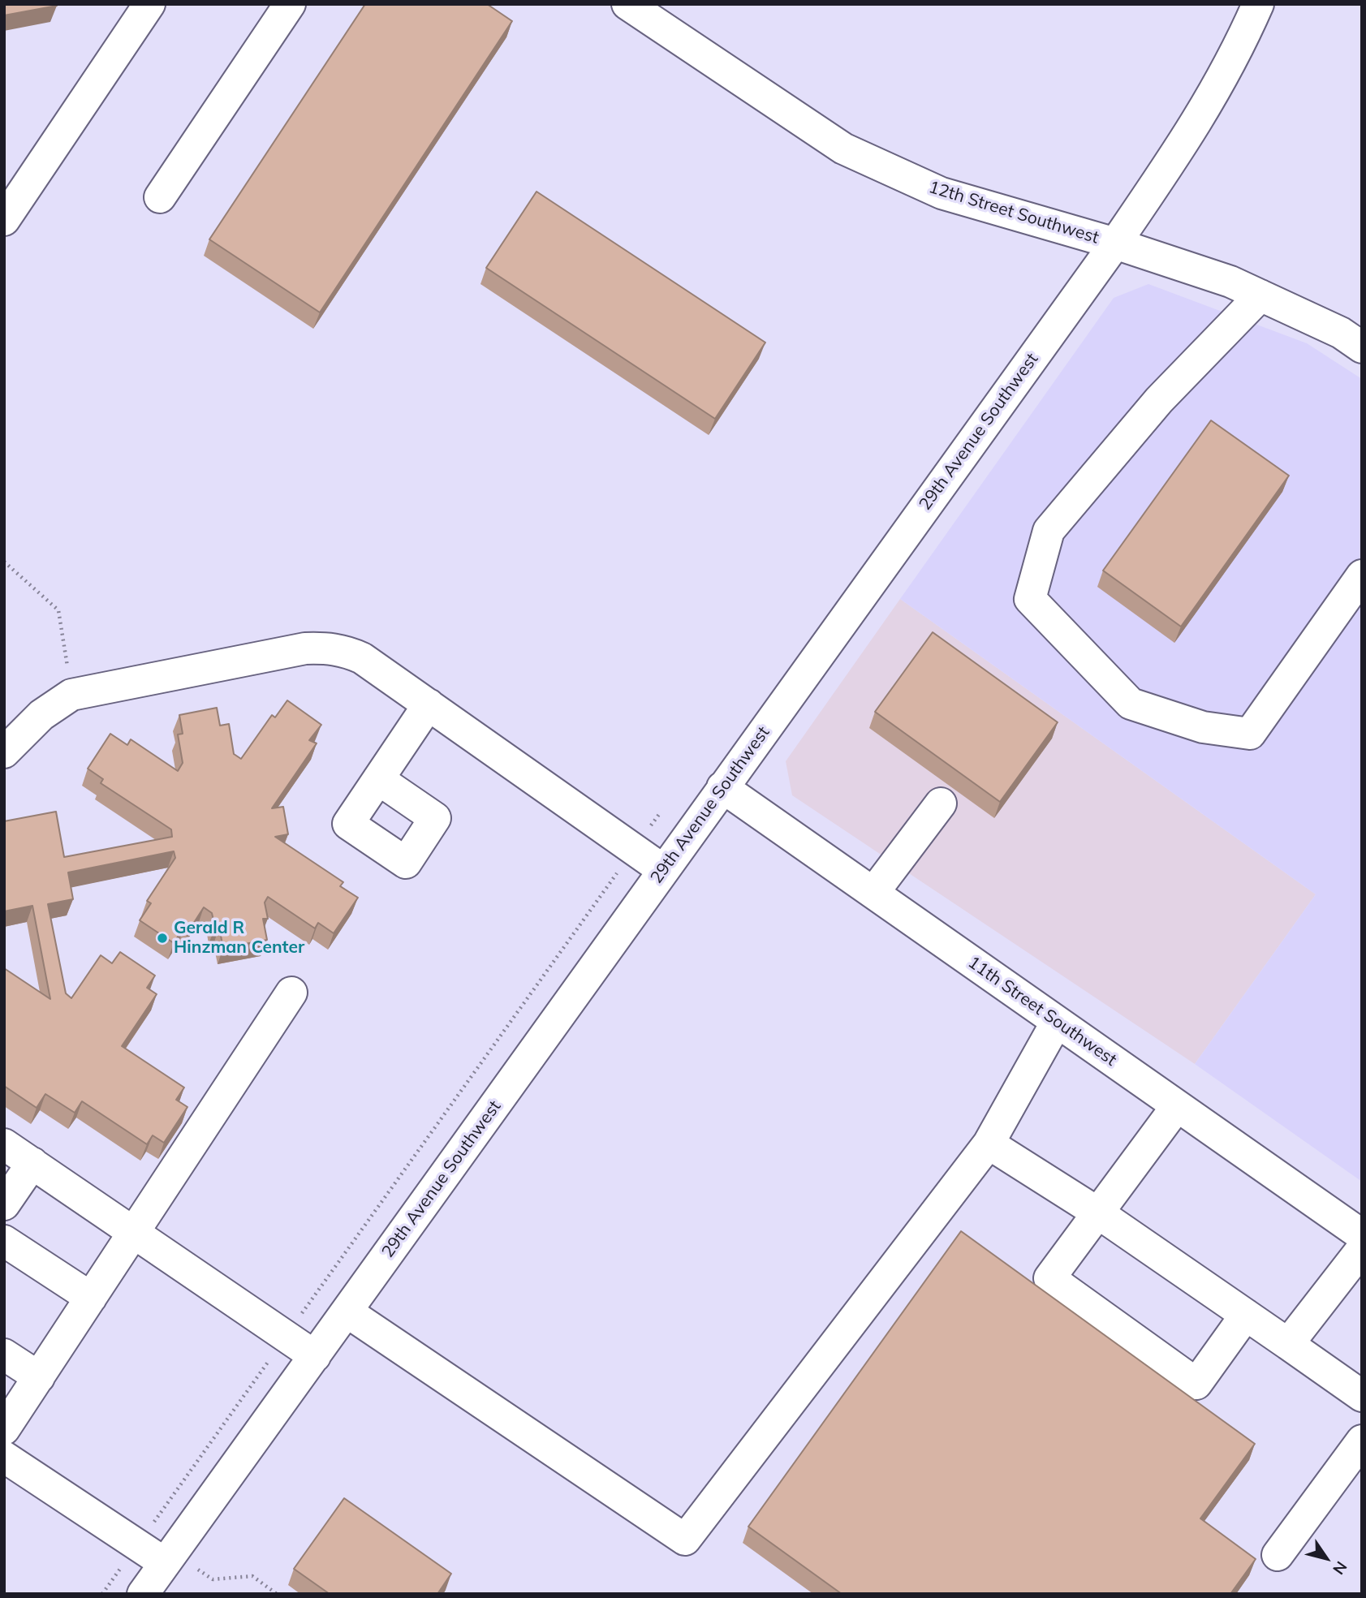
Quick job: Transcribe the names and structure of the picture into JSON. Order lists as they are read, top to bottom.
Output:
{
  "streets": {
    "street": ["12th Street Southwest", "29th Avenue Southwest", "11th Street Southwest"]
  },
  "crossings": [
    ["12th Street Southwest", "29th Avenue Southwest"],
    ["29th Avenue Southwest", "11th Street Southwest"]
  ],
  "places": ["Gerald R Hinzman Center"],
  "north": "bottom right"
}
